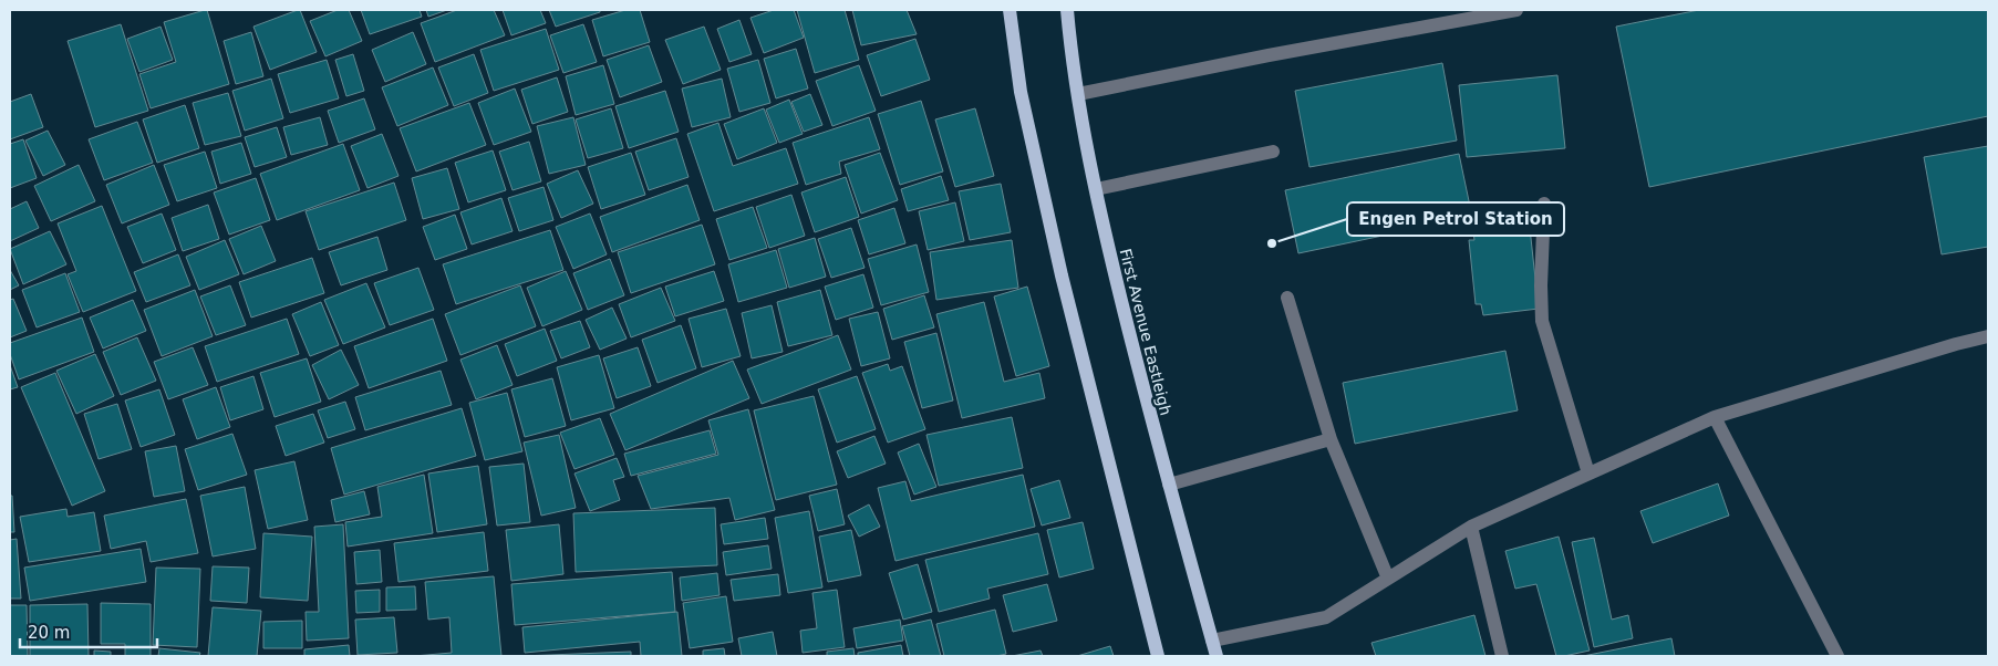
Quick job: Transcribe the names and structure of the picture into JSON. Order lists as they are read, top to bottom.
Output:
{
  "streets": {
    "main road": ["First Avenue Eastleigh"]
  },
  "places": ["Engen Petrol Station"],
  "scale_bar": "20 m"
}
